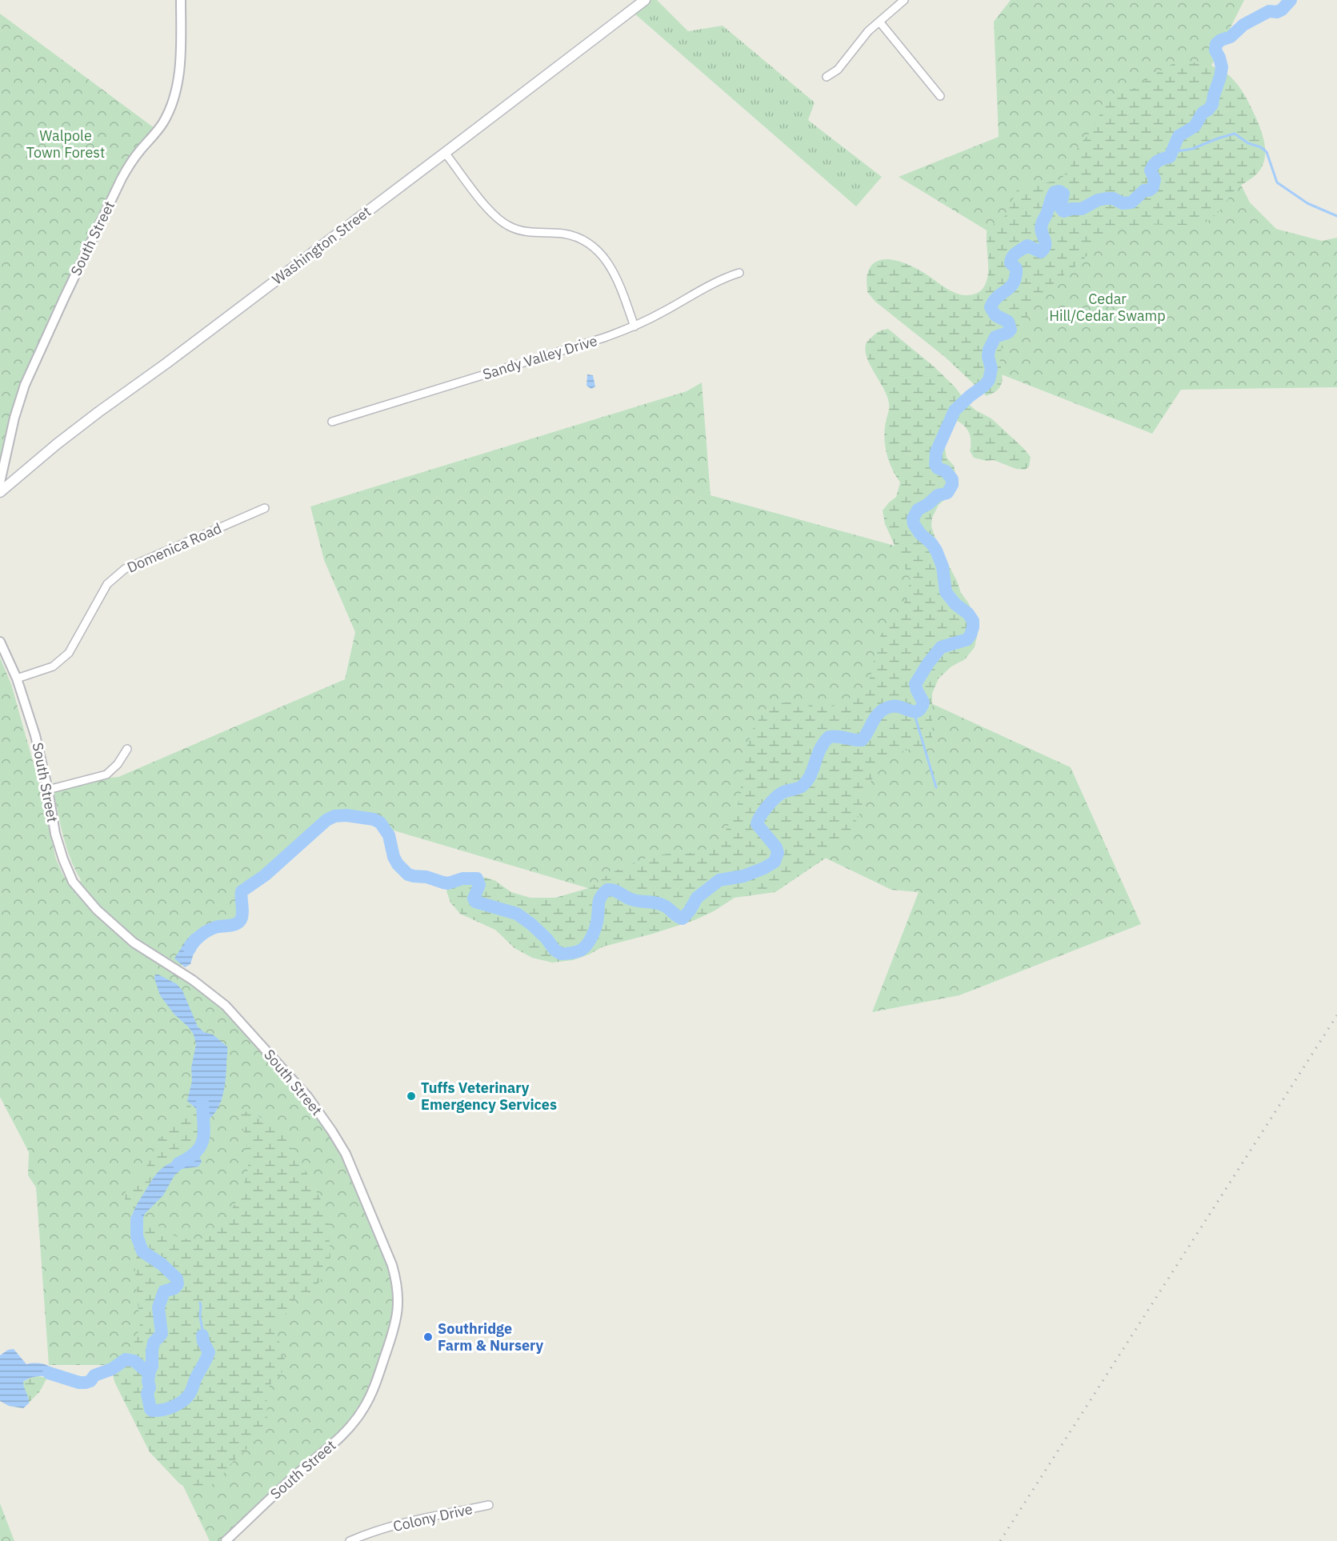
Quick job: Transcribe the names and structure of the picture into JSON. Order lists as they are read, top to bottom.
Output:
{
  "streets": {
    "main road": ["Washington Street"],
    "street": [
      "South Street",
      "Sandy Valley Drive",
      "Domenica Road",
      "Colony Drive"
    ]
  },
  "crossings": [
    ["South Street", "Domenica Road"]
  ],
  "parks": ["Walpole Town Forest", "Cedar Hill/Cedar Swamp"],
  "places": ["Tuffs Veterinary Emergency Services", "Southridge Farm & Nursery"]
}
